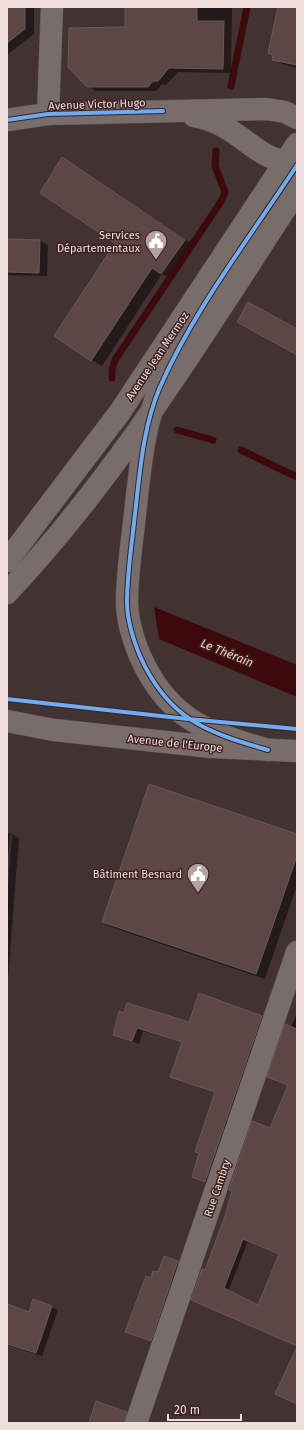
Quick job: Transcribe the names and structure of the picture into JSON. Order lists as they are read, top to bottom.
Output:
{
  "streets": {
    "street": [
      "Avenue Victor Hugo",
      "Avenue Jean Mermoz",
      "Avenue de l'Europe",
      "Rue Cambry"
    ]
  },
  "crossings": [
    ["Avenue Victor Hugo", "Avenue Jean Mermoz"]
  ],
  "water": ["Le Thérain"],
  "places": {
    "public building": ["Services Départementaux", "Bâtiment Besnard"]
  },
  "scale_bar": "20 m"
}
